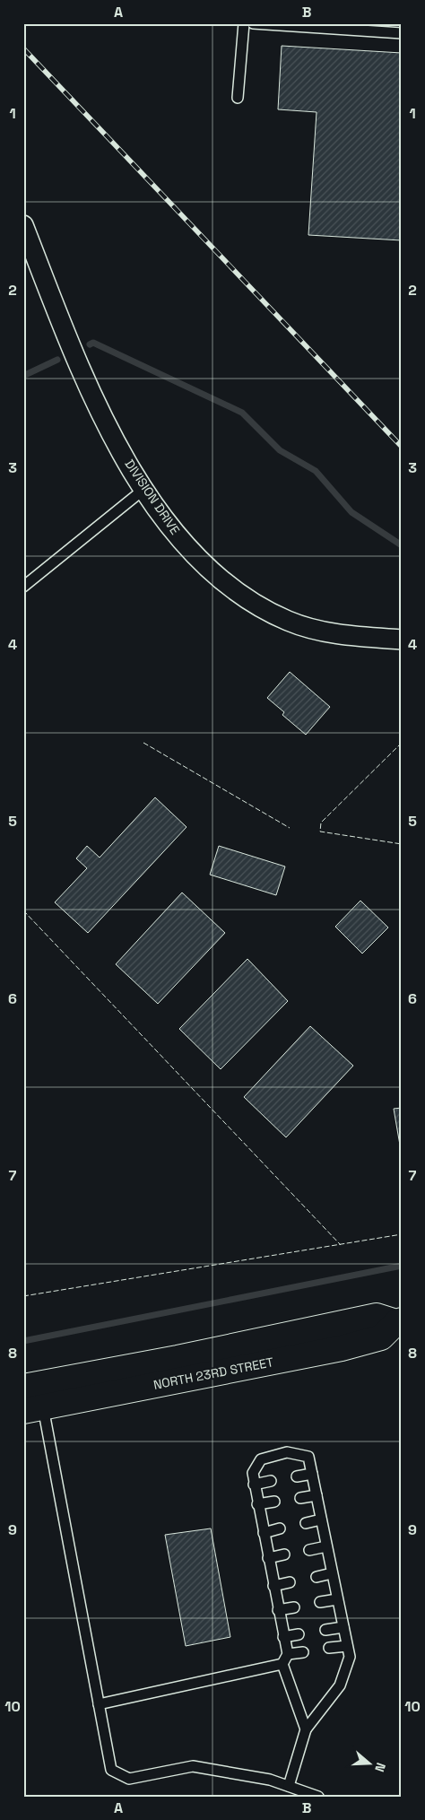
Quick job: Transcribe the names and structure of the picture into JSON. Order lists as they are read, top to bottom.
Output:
{
  "streets": {
    "main road": ["NORTH 23RD STREET"],
    "street": ["DIVISION DRIVE"]
  },
  "north": "right",
  "grid": {
    "columns": ["A", "B"],
    "rows": [
      "1",
      "2",
      "3",
      "4",
      "5",
      "6",
      "7",
      "8",
      "9",
      "10"
    ]
  }
}
